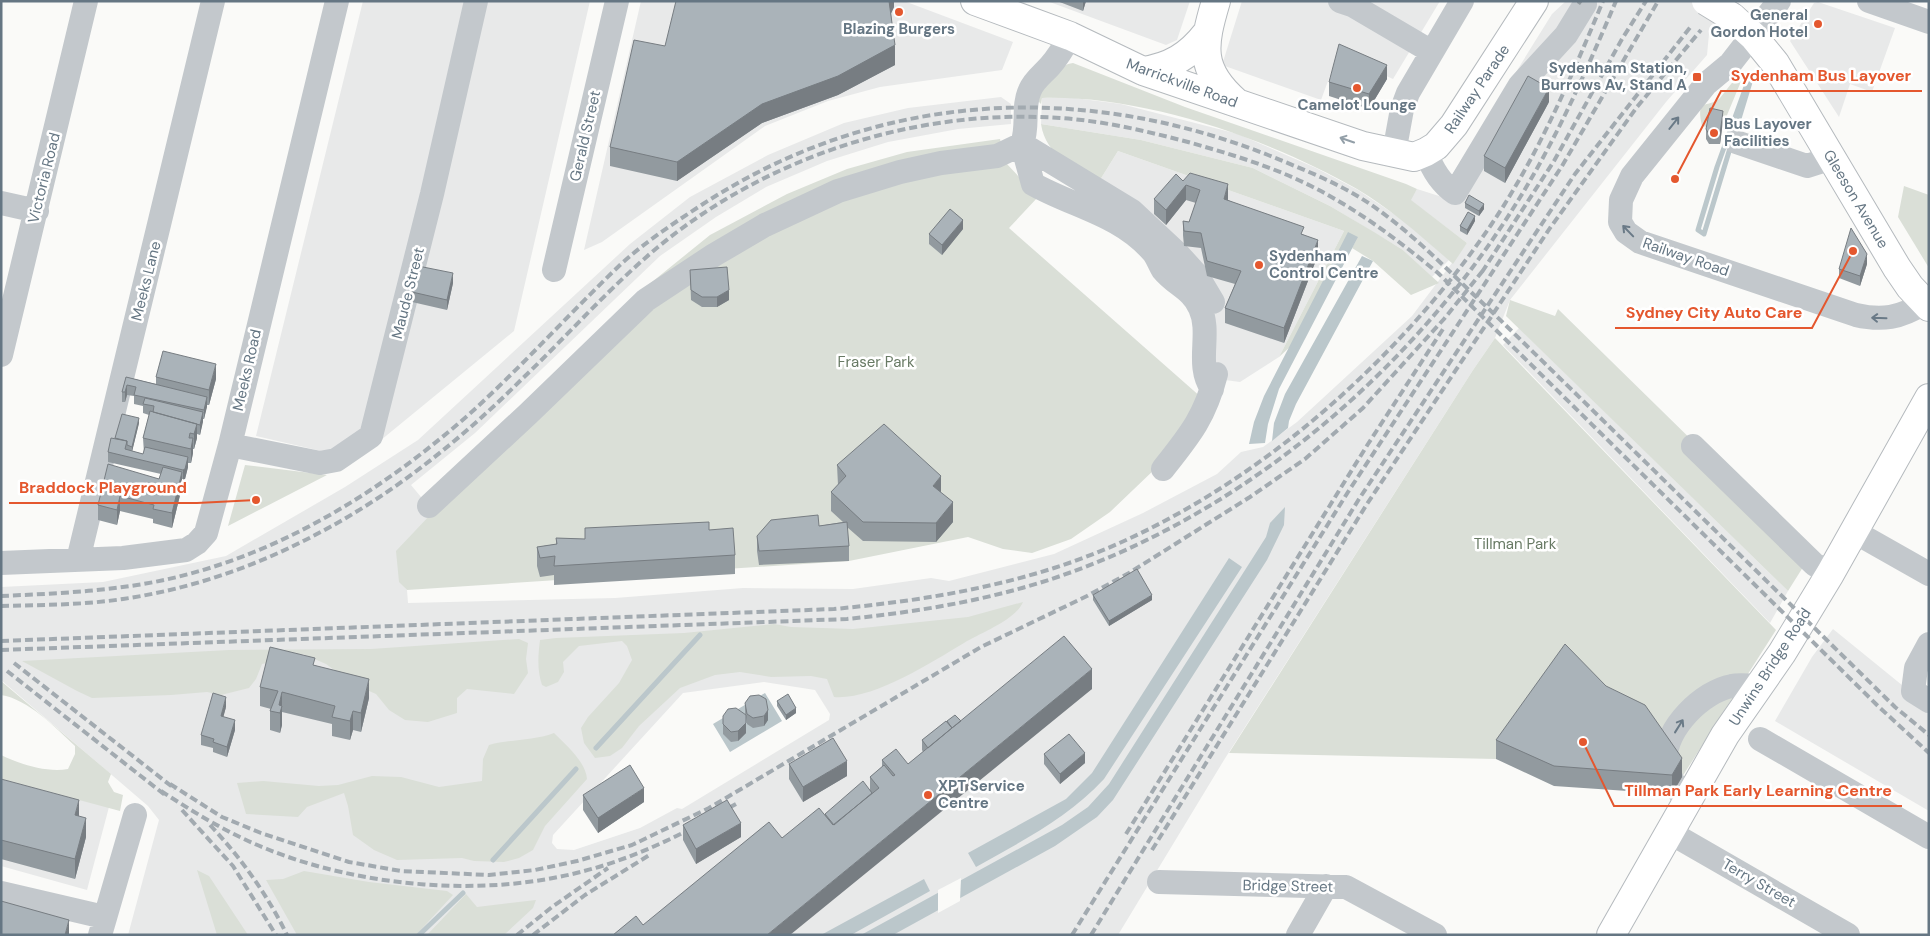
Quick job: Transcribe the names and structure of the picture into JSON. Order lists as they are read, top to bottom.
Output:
{
  "streets": {
    "main road": [
      "Marrickville Road",
      "Railway Parade",
      "Gleeson Avenue",
      "Unwins Bridge Road"
    ],
    "street": [
      "Gerald Street",
      "Victoria Road",
      "Railway Road",
      "Meeks Lane",
      "Maude Street",
      "Meeks Road",
      "Terry Street",
      "Bridge Street"
    ]
  },
  "crossings": [
    ["Gleeson Avenue", "Railway Road"],
    ["Meeks Lane", "Meeks Road"],
    ["Maude Street", "Meeks Road"],
    ["Unwins Bridge Road", "Terry Street"]
  ],
  "one_way": ["Marrickville Road"],
  "parks": ["Fraser Park", "Tillman Park"],
  "places": {
    "other": [
      "Blazing Burgers",
      "General Gordon Hotel",
      "Camelot Lounge",
      "Bus Layover Facilities",
      "Sydenham Bus Layover",
      "Sydney City Auto Care",
      "Sydenham Control Centre",
      "Braddock Playground",
      "Tillman Park Early Learning Centre",
      "XPT Service Centre"
    ],
    "transit": ["Sydenham Station, Burrows Av, Stand A"]
  }
}
